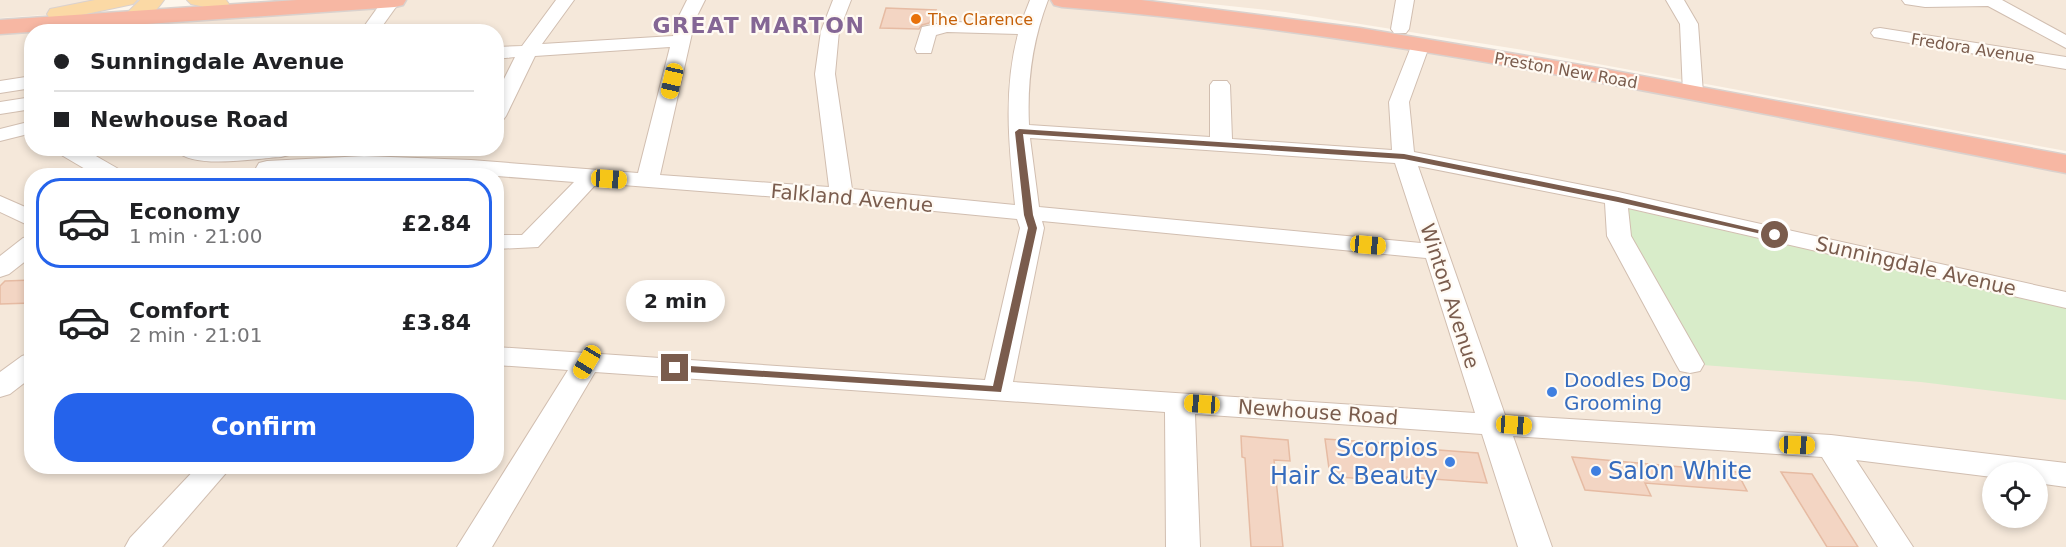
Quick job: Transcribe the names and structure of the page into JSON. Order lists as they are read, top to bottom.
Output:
{
  "streets": {
    "highway": ["Preston New Road"],
    "street": [
      "Fredora Avenue",
      "Falkland Avenue",
      "Sunningdale Avenue",
      "Winton Avenue",
      "Newhouse Road"
    ]
  },
  "crossings": [
    ["Preston New Road", "Winton Avenue"],
    ["Falkland Avenue", "Winton Avenue"],
    ["Sunningdale Avenue", "Winton Avenue"],
    ["Winton Avenue", "Newhouse Road"]
  ],
  "districts": ["GREAT MARTON"],
  "places": [
    "The Clarence",
    "Doodles Dog Grooming",
    "Scorpios Hair & Beauty",
    "Salon White"
  ],
  "page": {
    "banner": ["Sunningdale Avenue", "Newhouse Road"],
    "list": [
      {
        "name": "Economy",
        "note": "1 min · 21:00",
        "value": "£2.84"
      },
      {
        "name": "Comfort",
        "note": "2 min · 21:01",
        "value": "£3.84"
      }
    ],
    "bubble": "2 min",
    "buttons": "Confirm"
  }
}
